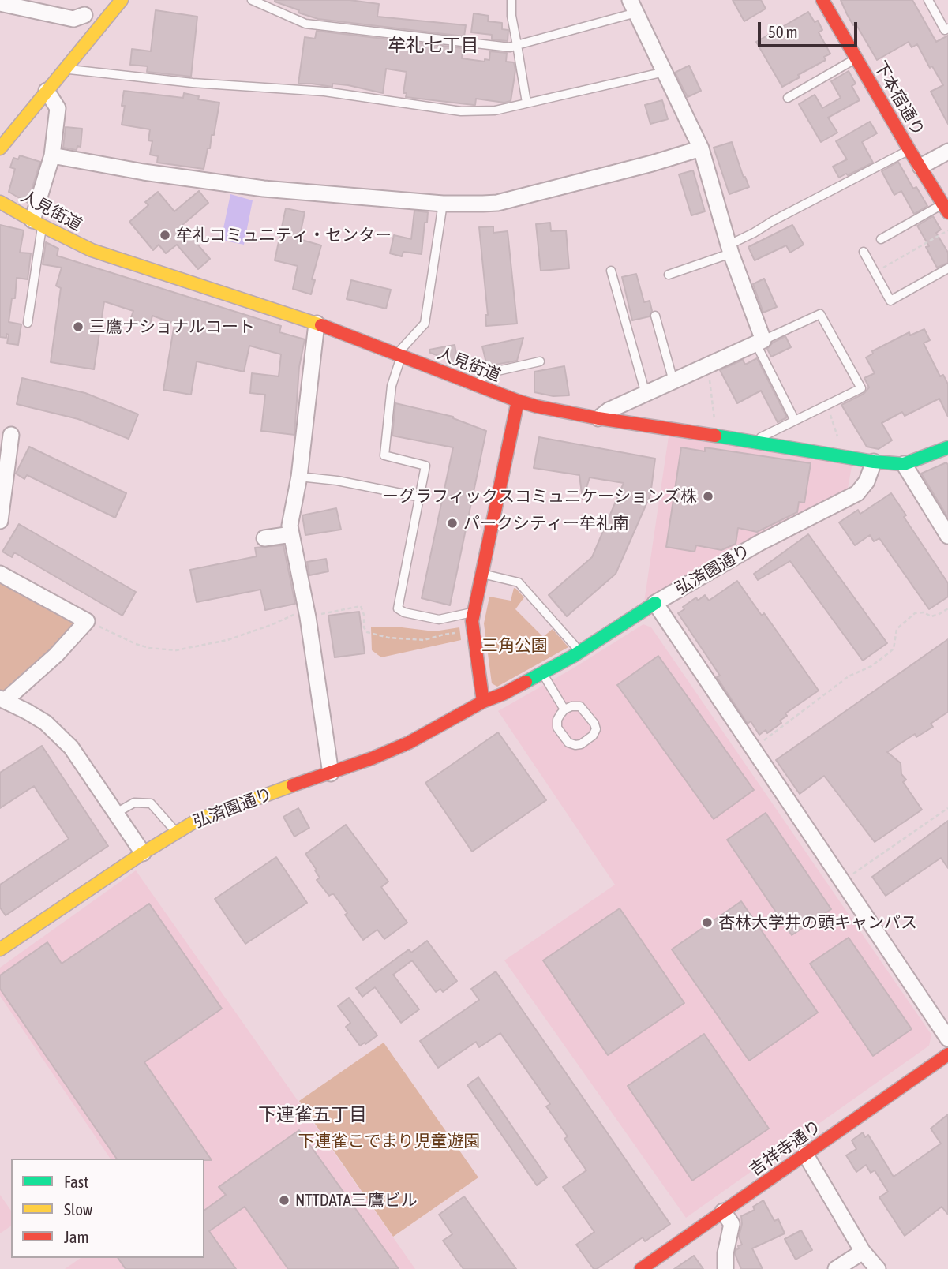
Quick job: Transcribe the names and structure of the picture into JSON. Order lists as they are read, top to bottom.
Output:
{
  "streets": {
    "street": [
      "下本宿通り",
      "人見街道",
      "弘済園通り",
      "吉祥寺通り"
    ]
  },
  "crossings": [
    ["人見街道", "弘済園通り"]
  ],
  "districts": ["牟礼七丁目", "下連雀五丁目"],
  "parks": ["三角公園", "下連雀こでまり児童遊園"],
  "places": [
    "牟礼コミュニティ・センター",
    "三鷹ナショナルコート",
    "ーグラフィックスコミュニケーションズ株",
    "パークシティー牟礼南",
    "杏林大学井の頭キャンパス",
    "NTTDATA三鷹ビル"
  ],
  "legend": ["Fast", "Slow", "Jam"],
  "scale_bar": "50 m"
}
